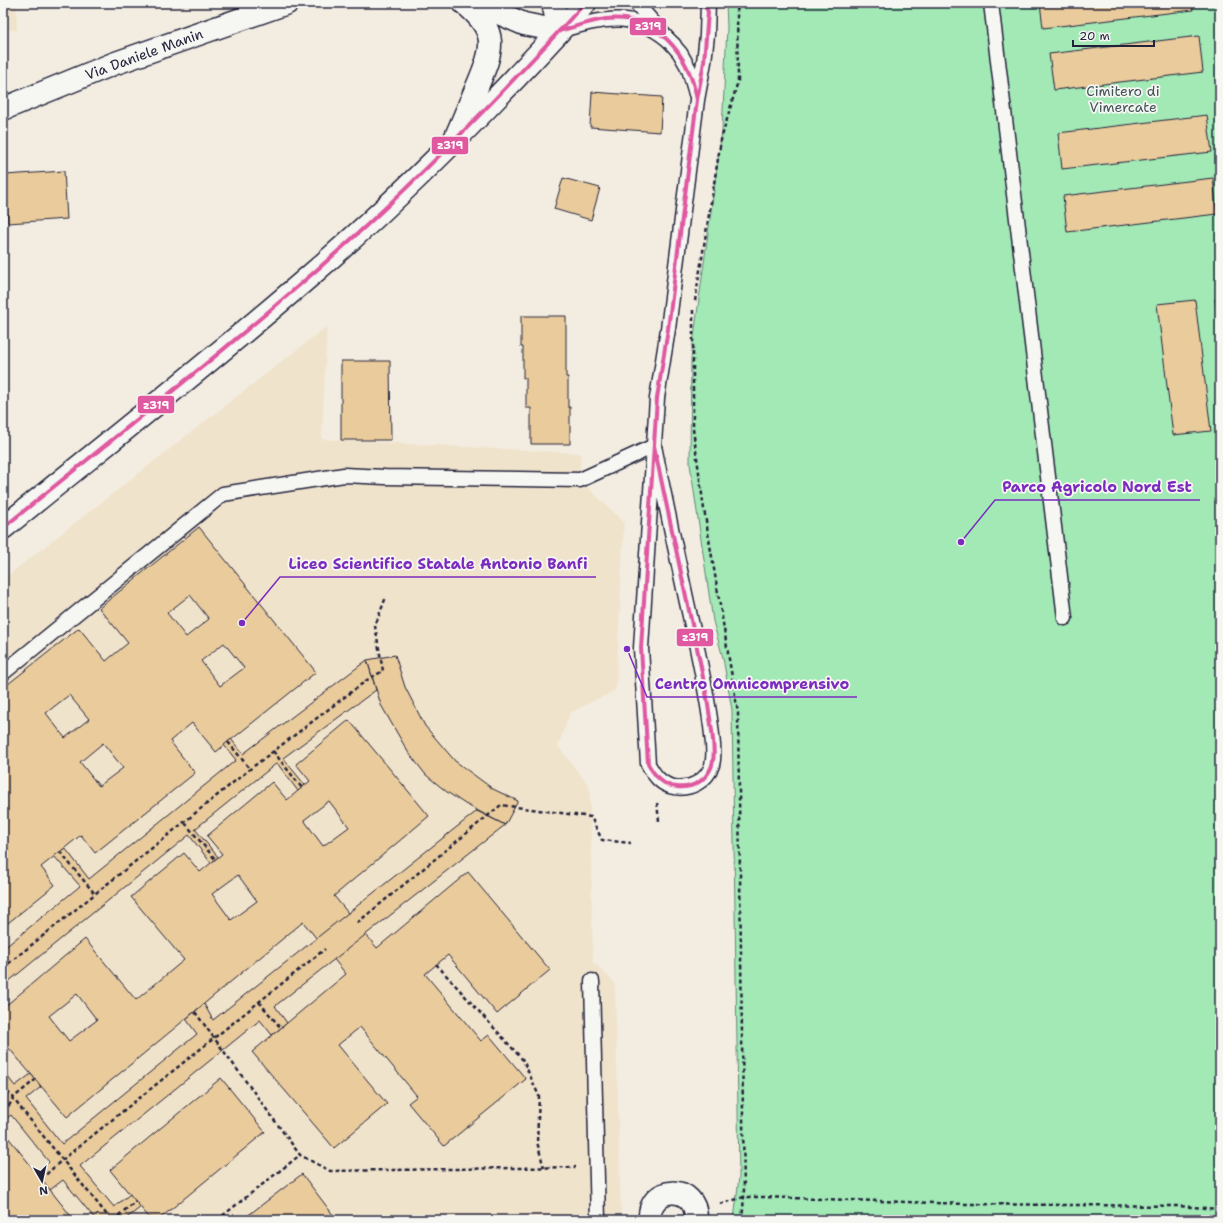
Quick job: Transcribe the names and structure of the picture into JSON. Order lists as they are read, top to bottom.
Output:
{
  "streets": {
    "street": ["Via Daniele Manin"]
  },
  "parks": ["Cimitero di Vimercate"],
  "places": ["Parco Agricolo Nord Est", "Liceo Scientifico Statale Antonio Banfi", "Centro Omnicomprensivo"],
  "lines": ["transit line z319"],
  "scale_bar": "20 m",
  "north": "bottom"
}
